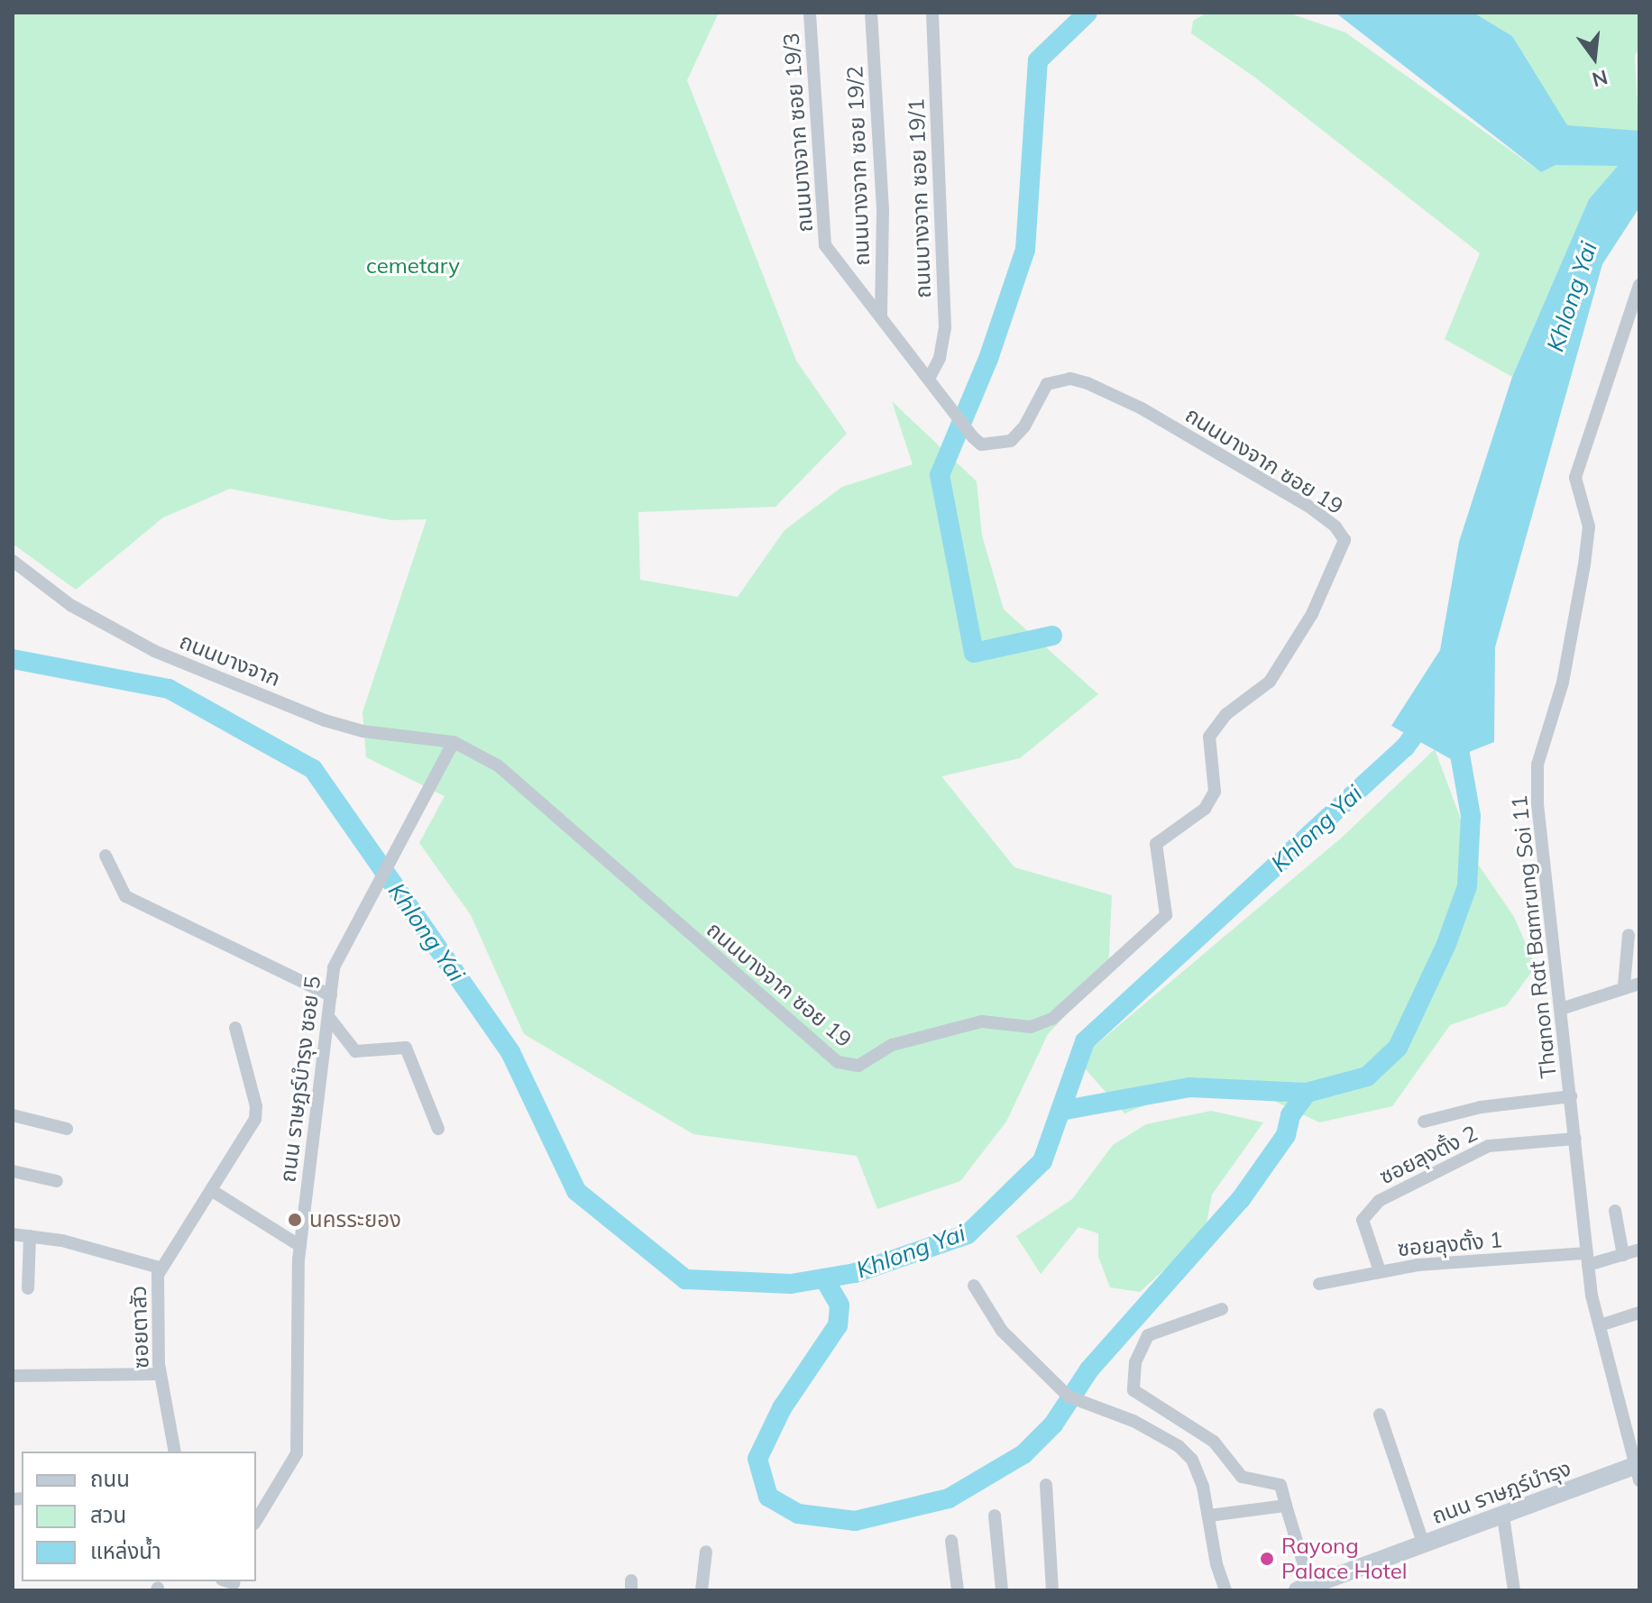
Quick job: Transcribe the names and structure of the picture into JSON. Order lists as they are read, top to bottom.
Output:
{
  "streets": {
    "street": [
      "ถนนบางจาก ซอย 19/3",
      "ถนนบางจาก ซอย 19/2",
      "ถนนบางจาก ซอย 19/1",
      "ถนนบางจาก ซอย 19",
      "ถนนบางจาก",
      "Thanon Rat Bamrung Soi 11",
      "ถนน ราษฎร์บำรุง ซอย 5",
      "ซอยลุงตั้ง 2",
      "ซอยลุงตั้ง 1",
      "ซอยตาสัว",
      "ถนน ราษฎร์บำรุง"
    ]
  },
  "crossings": [
    ["ถนนบางจาก ซอย 19/3", "ถนนบางจาก ซอย 19/2"],
    ["ถนนบางจาก ซอย 19/3", "ถนนบางจาก ซอย 19"],
    ["ถนนบางจาก ซอย 19/2", "ถนนบางจาก ซอย 19"],
    ["ถนนบางจาก ซอย 19/1", "ถนนบางจาก ซอย 19"],
    ["ถนนบางจาก ซอย 19", "ถนนบางจาก"],
    ["ถนนบางจาก ซอย 19", "ถนน ราษฎร์บำรุง ซอย 5"],
    ["ถนนบางจาก", "ถนน ราษฎร์บำรุง ซอย 5"],
    ["Thanon Rat Bamrung Soi 11", "ซอยลุงตั้ง 2"],
    ["Thanon Rat Bamrung Soi 11", "ซอยลุงตั้ง 1"],
    ["Thanon Rat Bamrung Soi 11", "ถนน ราษฎร์บำรุง"],
    ["ซอยลุงตั้ง 2", "ซอยลุงตั้ง 1"]
  ],
  "water": ["Khlong Yai"],
  "parks": ["cemetary"],
  "places": ["นครระยอง", "Rayong Palace Hotel"],
  "legend": ["ถนน", "สวน", "แหล่งน้ำ"],
  "north": "bottom"
}
